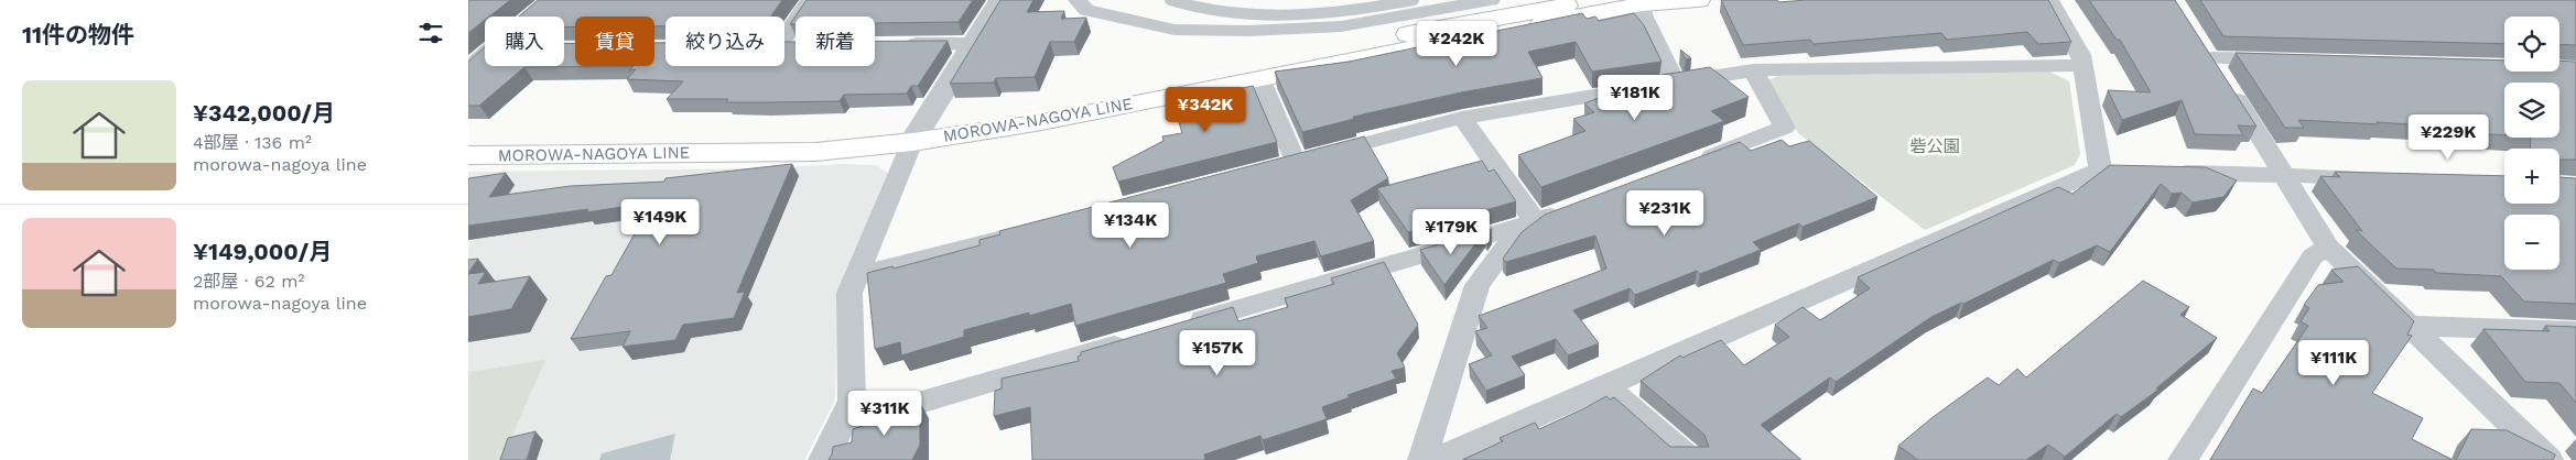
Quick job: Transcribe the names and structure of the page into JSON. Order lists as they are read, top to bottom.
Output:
{
  "streets": {
    "main road": ["MOROWA-NAGOYA LINE"]
  },
  "parks": ["砦公園"],
  "page": {
    "heading": "11件の物件",
    "map_buttons": ["+", "−"],
    "chip": [
      "購入",
      "賃貸",
      "絞り込み",
      "新着"
    ],
    "price": [
      "¥242K",
      "¥181K",
      "¥342K",
      "¥229K",
      "¥231K",
      "¥149K",
      "¥134K",
      "¥179K",
      "¥157K",
      "¥111K",
      "¥311K"
    ],
    "list": [
      {
        "name": "¥342,000/月",
        "note": "4部屋 · 136 m² · morowa-nagoya line"
      },
      {
        "name": "¥149,000/月",
        "note": "2部屋 · 62 m² · morowa-nagoya line"
      }
    ]
  }
}
